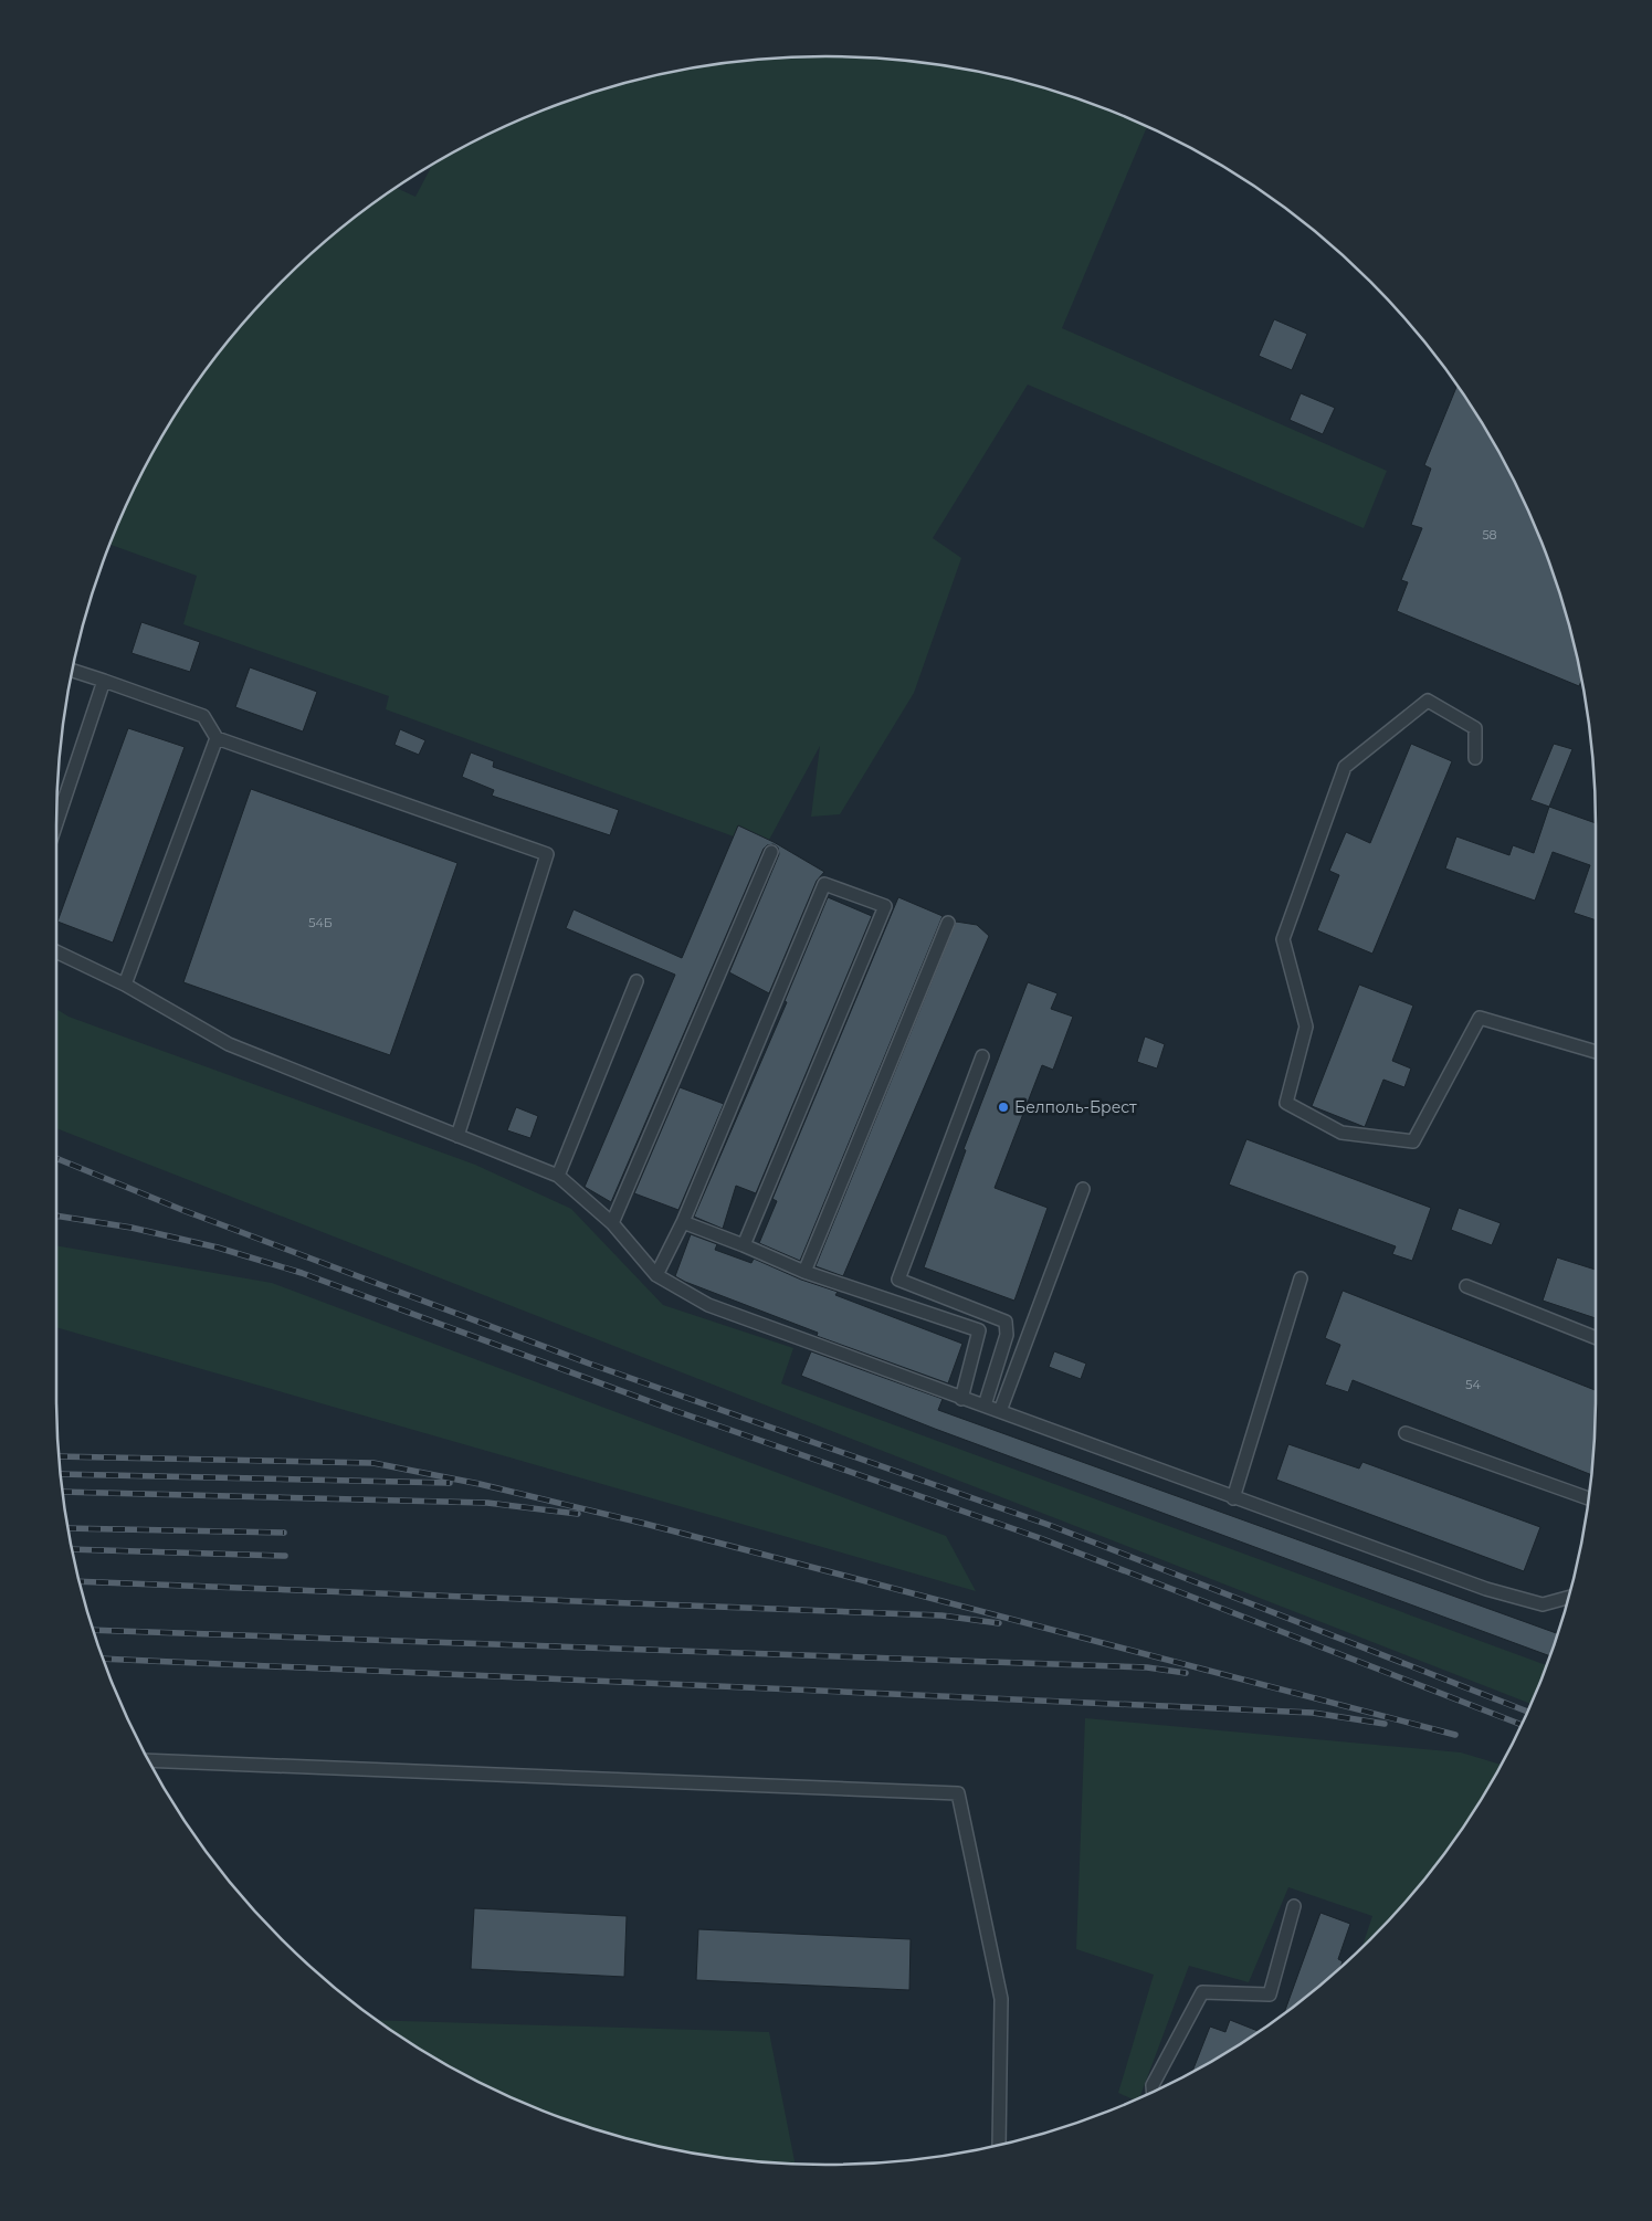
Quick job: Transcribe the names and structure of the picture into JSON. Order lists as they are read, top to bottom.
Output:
{
  "places": ["Белполь-Брест"],
  "house_numbers": ["58", "54Б", "54"]
}
